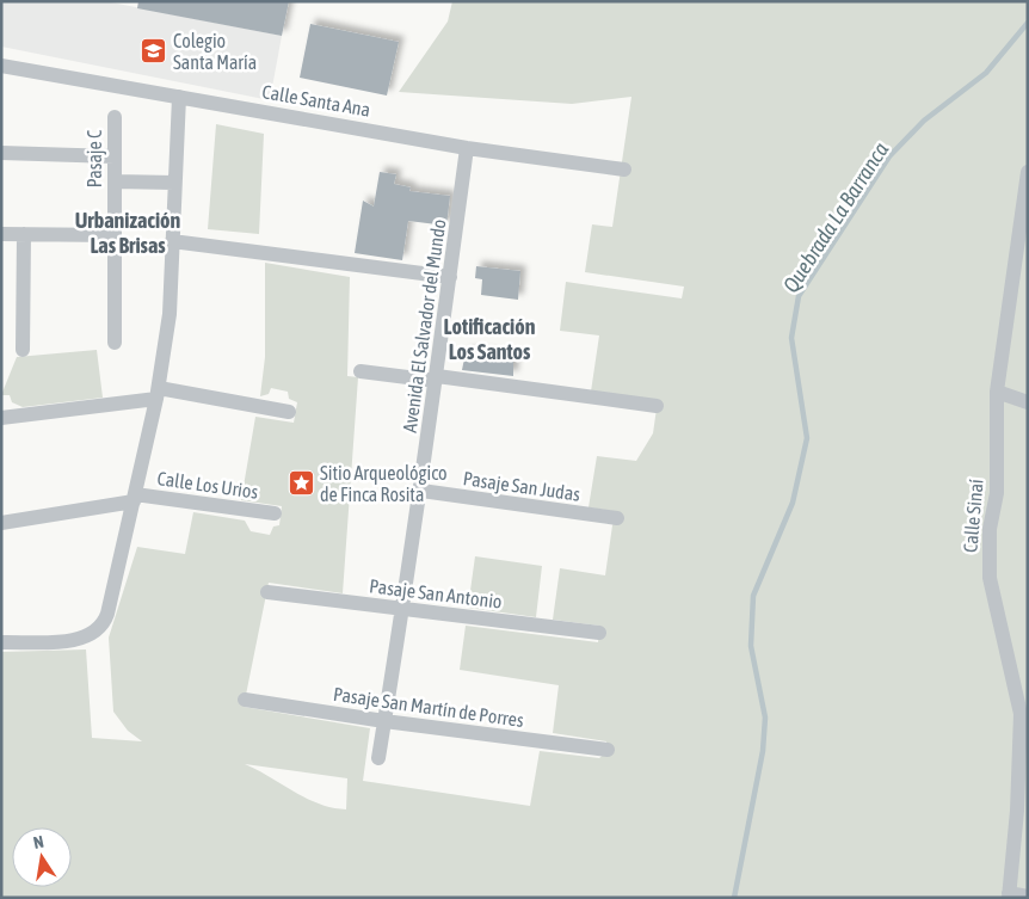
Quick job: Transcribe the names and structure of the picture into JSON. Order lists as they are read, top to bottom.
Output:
{
  "streets": {
    "street": [
      "Calle Santa Ana",
      "Pasaje C",
      "Avenida El Salvador del Mundo",
      "Calle Los Urios",
      "Pasaje San Judas",
      "Calle Sinaí",
      "Pasaje San Antonio",
      "Pasaje San Martín de Porres"
    ]
  },
  "crossings": [
    ["Calle Santa Ana", "Avenida El Salvador del Mundo"],
    ["Avenida El Salvador del Mundo", "Pasaje San Judas"],
    ["Avenida El Salvador del Mundo", "Pasaje San Antonio"],
    ["Avenida El Salvador del Mundo", "Pasaje San Martín de Porres"]
  ],
  "districts": ["Urbanización Las Brisas", "Lotificación Los Santos"],
  "water": ["Quebrada La Barranca"],
  "places": {
    "school or university": ["Colegio Santa María"],
    "place": ["Sitio Arqueológico de Finca Rosita"]
  },
  "north": "top"
}
